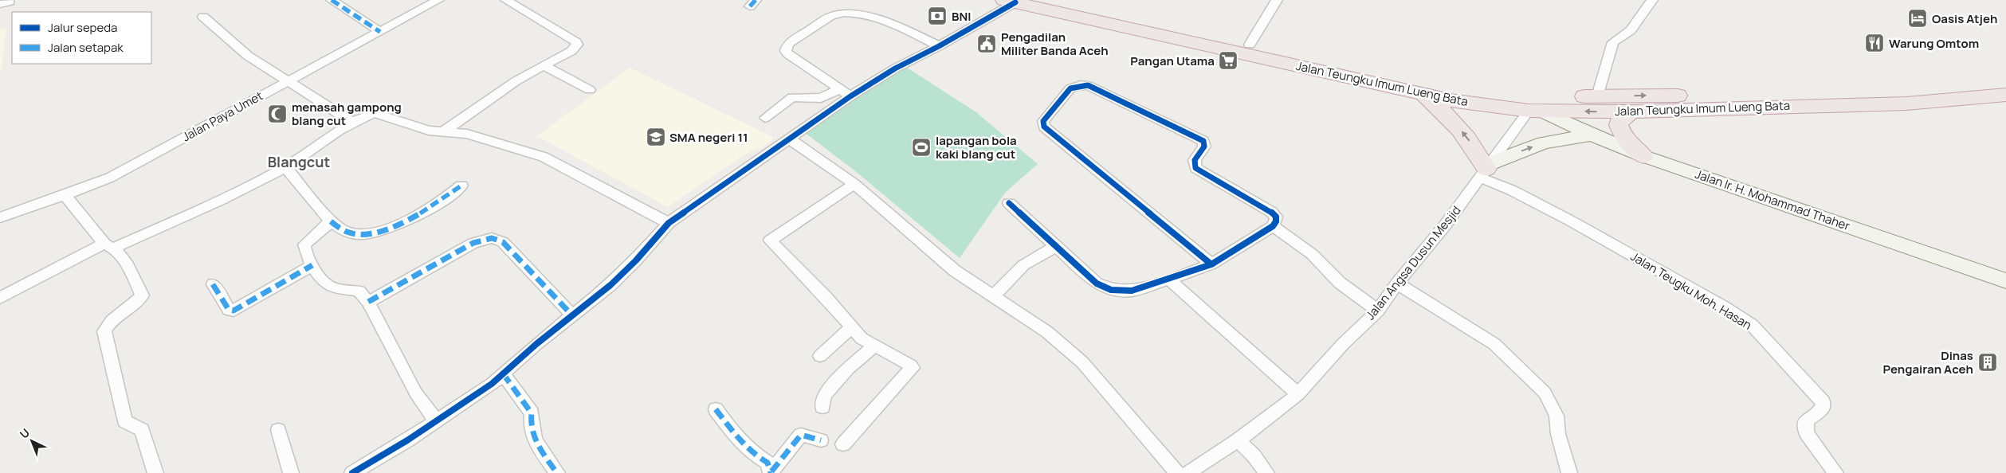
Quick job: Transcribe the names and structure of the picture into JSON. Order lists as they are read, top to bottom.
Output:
{
  "streets": {
    "highway": ["Jalan Teungku Imum Lueng Bata"],
    "main road": ["Jalan Ir. H. Mohammad Thaher"],
    "street": ["Jalan Paya Umet", "Jalan Angsa Dusun Mesjid", "Jalan Teugku Moh. Hasan"]
  },
  "crossings": [
    ["Jalan Teungku Imum Lueng Bata", "Jalan Ir. H. Mohammad Thaher"],
    ["Jalan Teungku Imum Lueng Bata", "Jalan Angsa Dusun Mesjid"],
    ["Jalan Ir. H. Mohammad Thaher", "Jalan Angsa Dusun Mesjid"],
    ["Jalan Angsa Dusun Mesjid", "Jalan Teugku Moh. Hasan"]
  ],
  "districts": ["Blangcut"],
  "places": {
    "bank": ["BNI"],
    "hotel": ["Oasis Atjeh"],
    "restaurant": ["Warung Omtom"],
    "public building": ["Pengadilan Militer Banda Aceh"],
    "supermarket": ["Pangan Utama"],
    "mosque": ["menasah gampong blang cut"],
    "school or university": ["SMA negeri 11"],
    "sports": ["lapangan bola kaki blang cut"],
    "building": ["Dinas Pengairan Aceh"]
  },
  "legend": ["Jalur sepeda", "Jalan setapak"],
  "north": "top left"
}
